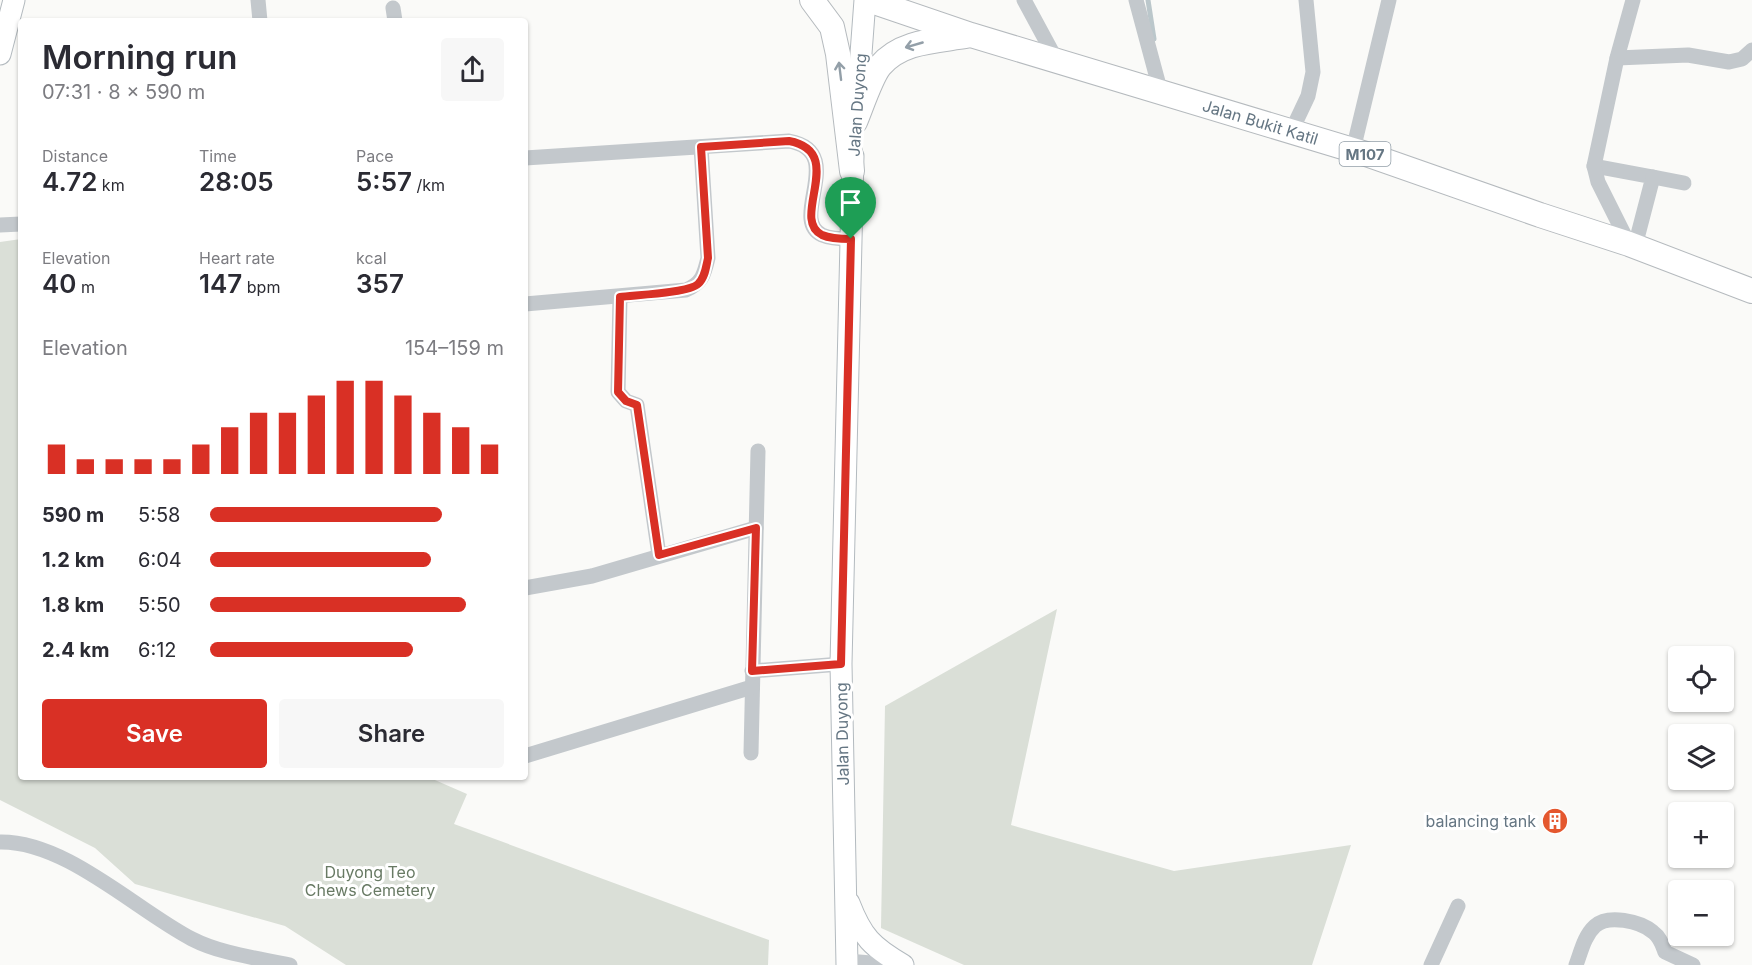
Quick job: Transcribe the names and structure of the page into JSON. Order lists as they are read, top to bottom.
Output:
{
  "streets": {
    "main road": ["Jalan Duyong", "Jalan Bukit Katil", "M107"]
  },
  "crossings": [
    ["Jalan Duyong", "Jalan Bukit Katil"]
  ],
  "parks": ["Duyong Teo Chews Cemetery"],
  "places": {
    "building": ["balancing tank"]
  },
  "page": {
    "heading": ["Morning run", "07:31 · 8 × 590 m"],
    "stats": [
      ["Distance", "4.72 km"],
      ["Time", "28:05"],
      ["Pace", "5:57 /km"],
      ["Elevation", "40 m"],
      ["Heart rate", "147 bpm"],
      ["kcal", "357"]
    ],
    "chart": ["Elevation", "154–159 m"],
    "list": [
      {
        "name": "590 m",
        "note": "5:58"
      },
      {
        "name": "1.2 km",
        "note": "6:04"
      },
      {
        "name": "1.8 km",
        "note": "5:50"
      },
      {
        "name": "2.4 km",
        "note": "6:12"
      }
    ],
    "map_buttons": ["+", "−"],
    "buttons": ["Save", "Share"]
  }
}
